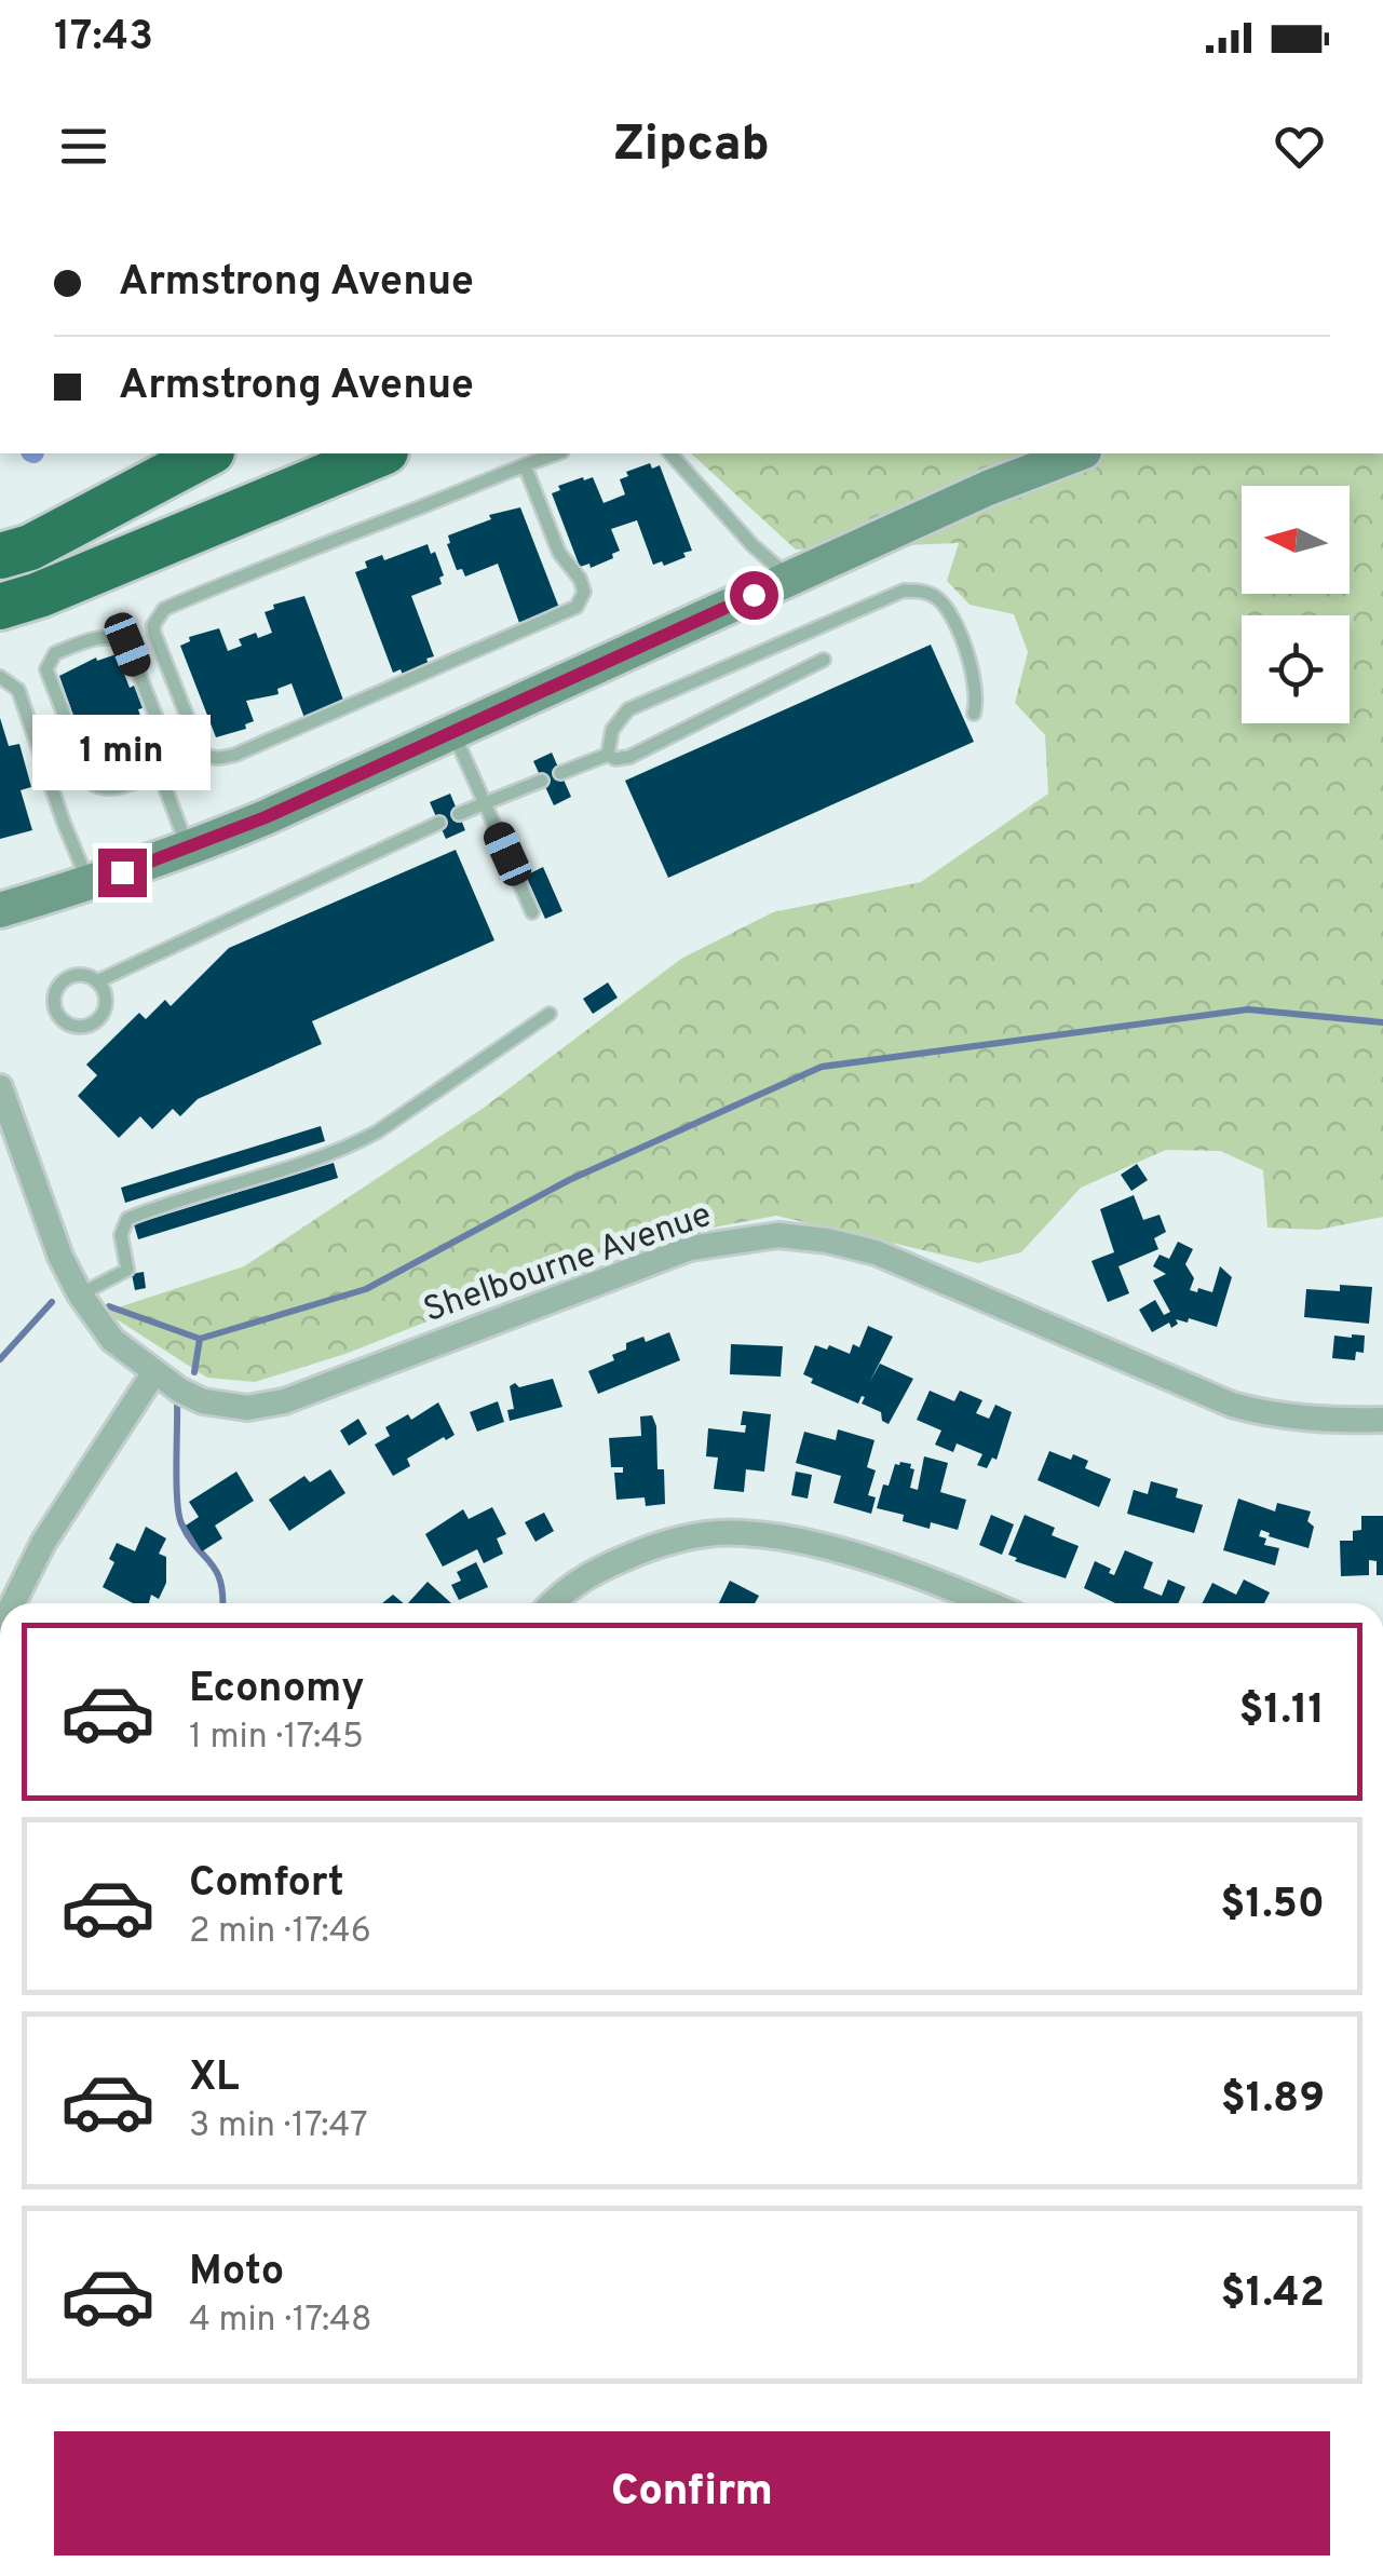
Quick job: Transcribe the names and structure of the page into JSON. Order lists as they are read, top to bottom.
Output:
{
  "streets": {
    "street": ["Shelbourne Avenue"]
  },
  "north": "left",
  "page": {
    "status": "17:43",
    "header": "Zipcab",
    "banner": ["Armstrong Avenue", "Armstrong Avenue"],
    "bubble": "1 min",
    "list": [
      {
        "name": "Economy",
        "note": "1 min · 17:45",
        "value": "$1.11"
      },
      {
        "name": "Comfort",
        "note": "2 min · 17:46",
        "value": "$1.50"
      },
      {
        "name": "XL",
        "note": "3 min · 17:47",
        "value": "$1.89"
      },
      {
        "name": "Moto",
        "note": "4 min · 17:48",
        "value": "$1.42"
      }
    ],
    "buttons": "Confirm"
  }
}
